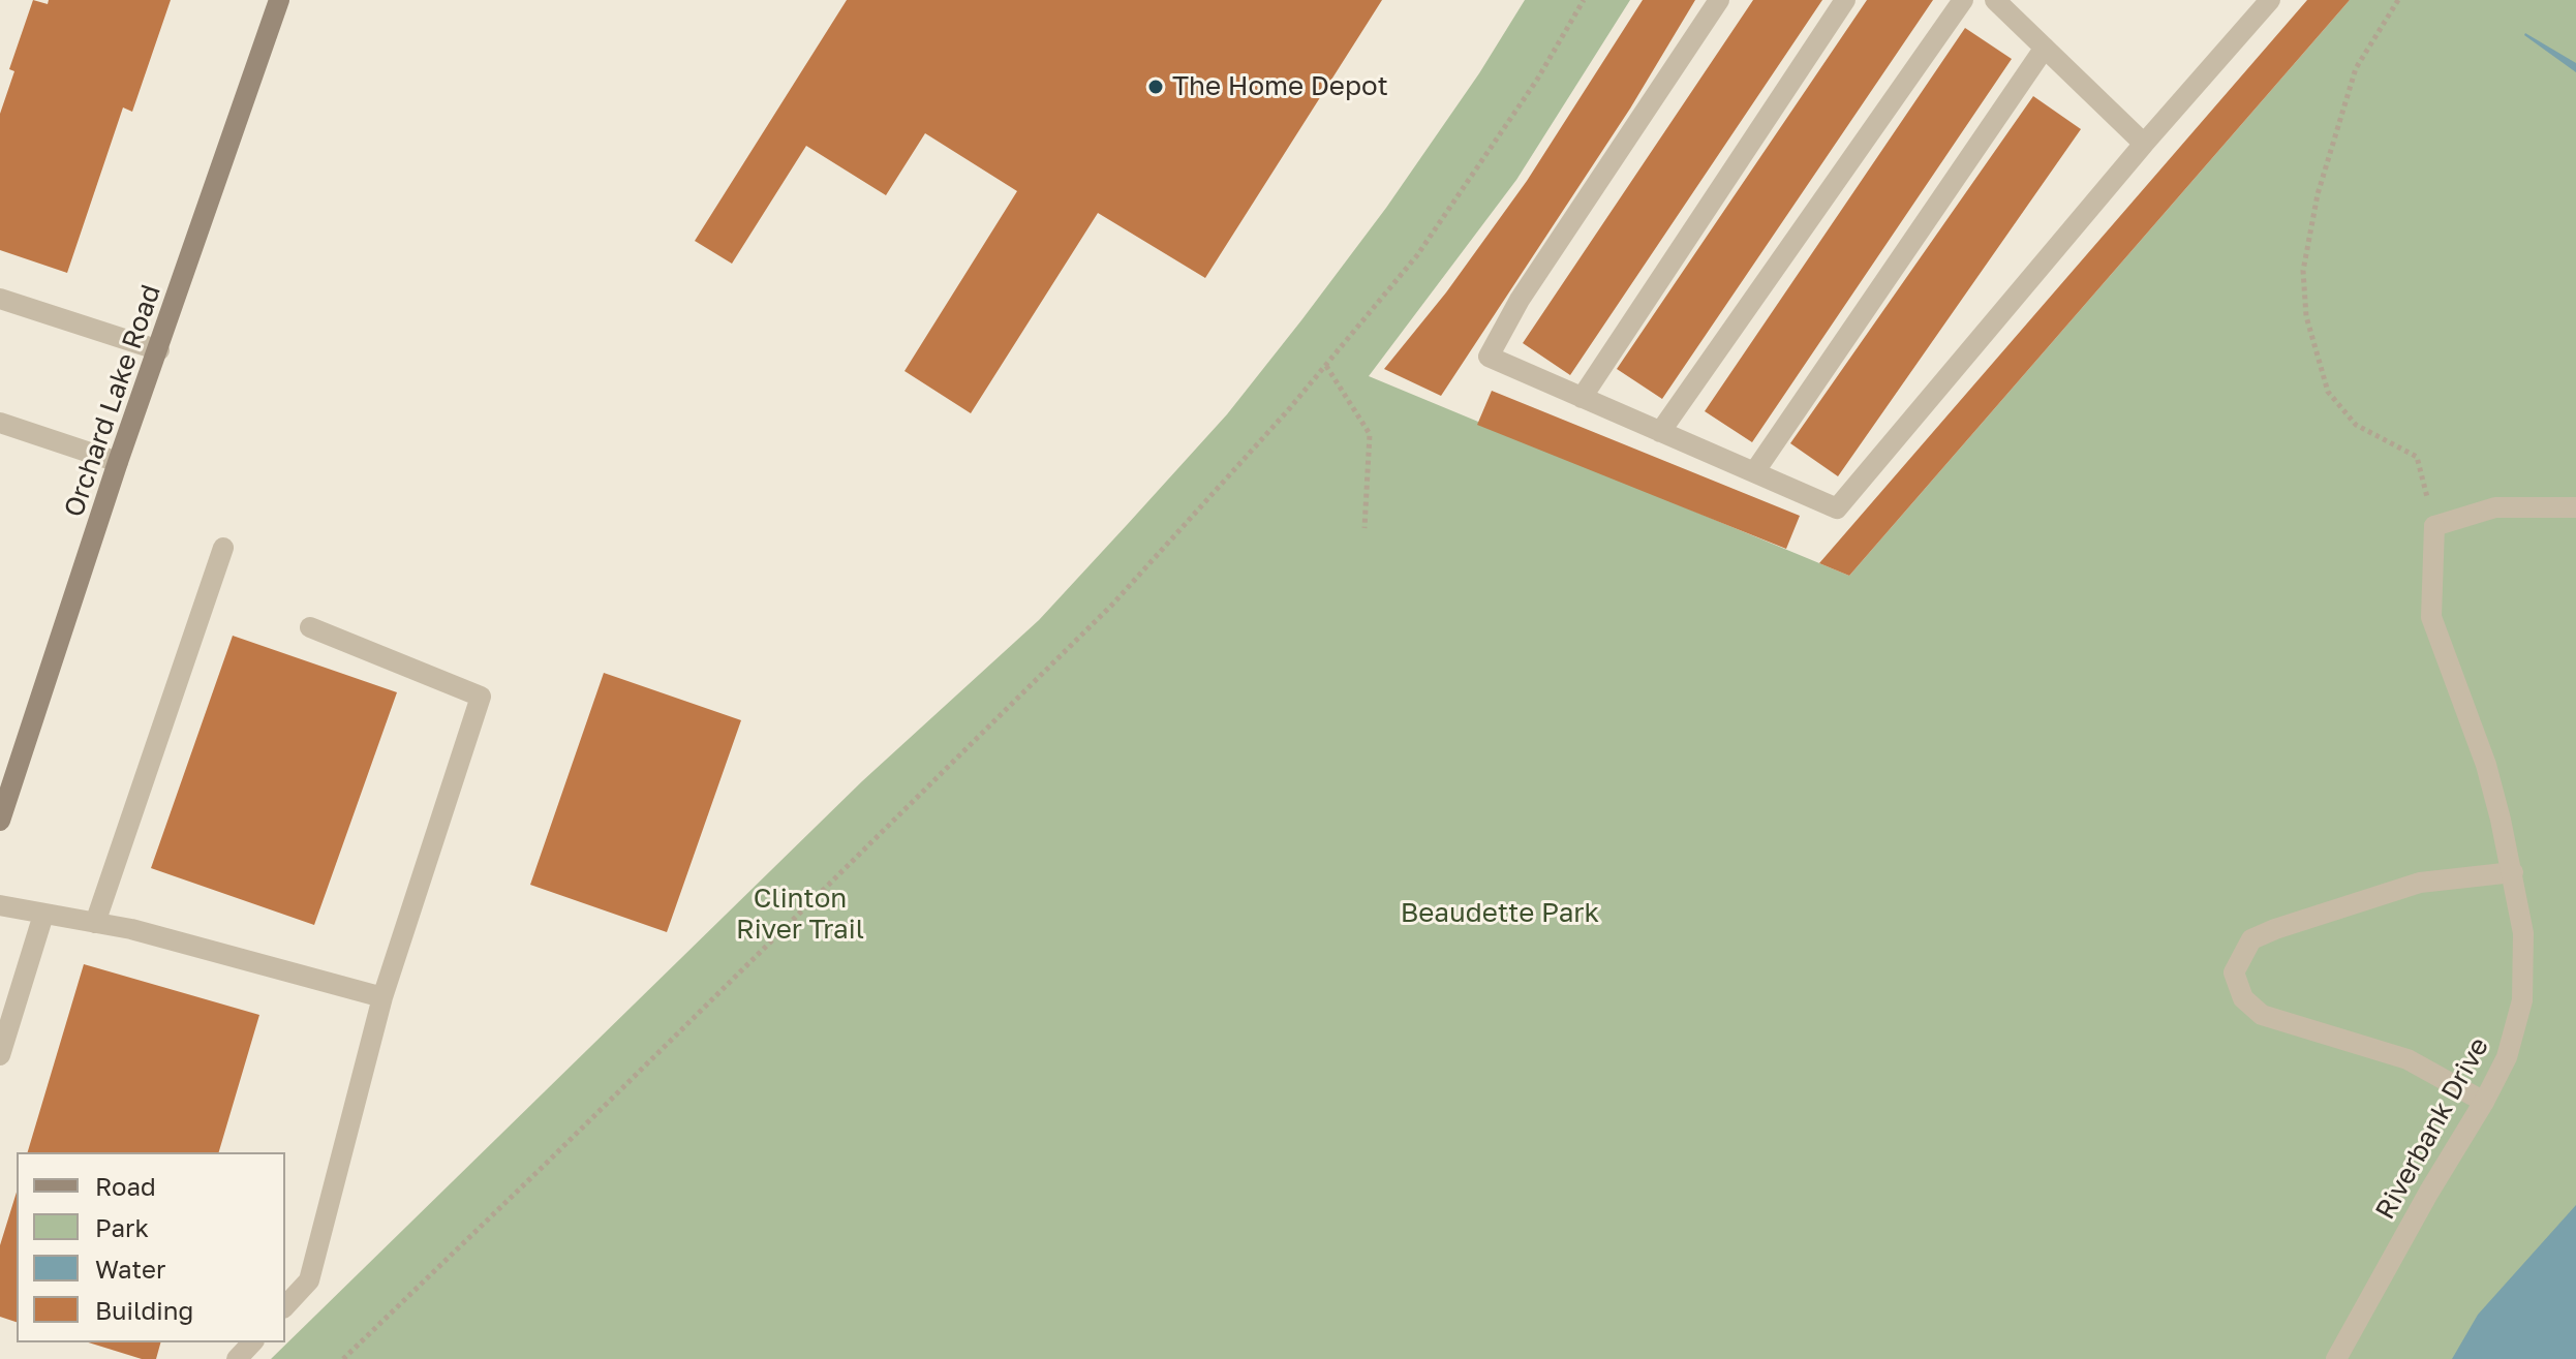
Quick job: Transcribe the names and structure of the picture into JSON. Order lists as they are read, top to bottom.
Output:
{
  "streets": {
    "main road": ["Orchard Lake Road"],
    "street": ["Riverbank Drive"]
  },
  "parks": ["Clinton River Trail", "Beaudette Park"],
  "places": ["The Home Depot"],
  "legend": [
    "Road",
    "Park",
    "Water",
    "Building"
  ]
}
